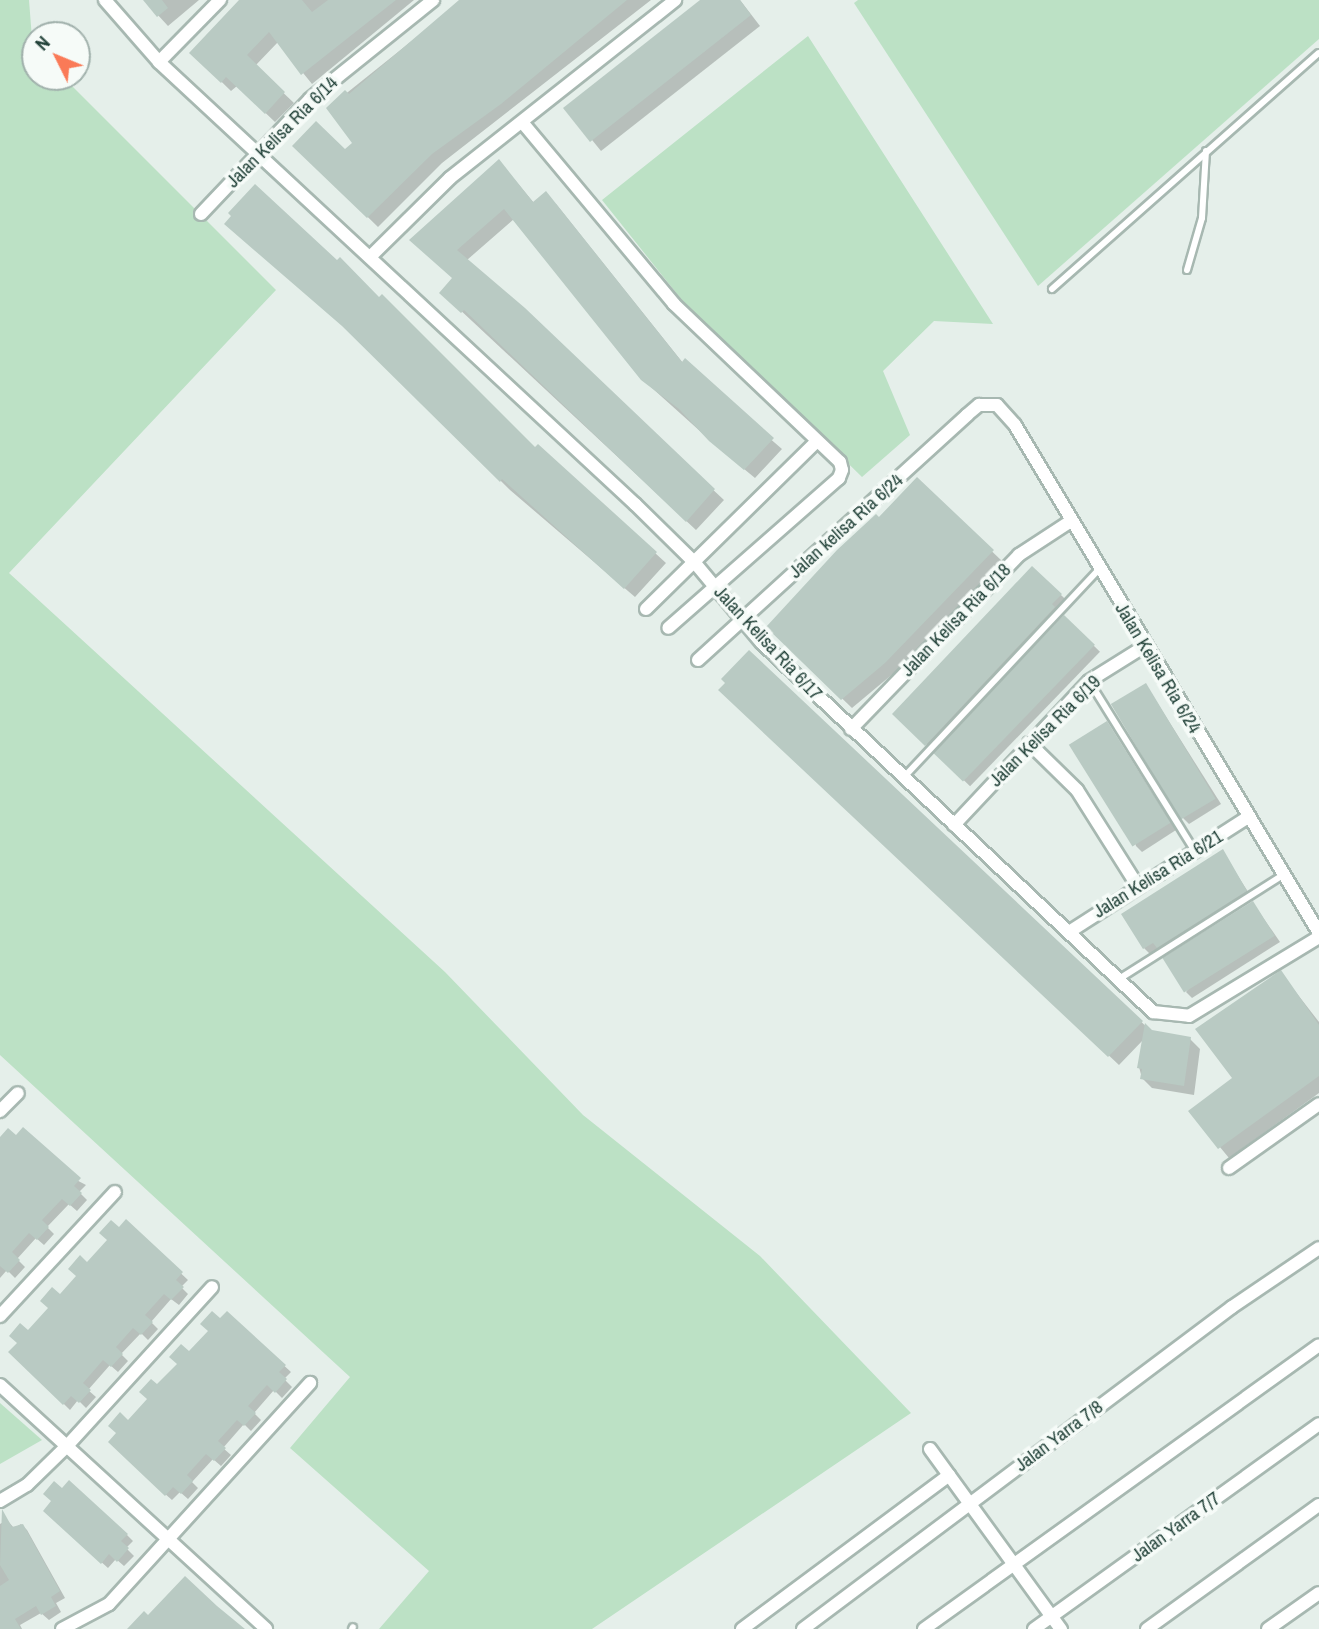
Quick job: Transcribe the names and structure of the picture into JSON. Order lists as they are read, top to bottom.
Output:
{
  "streets": {
    "street": [
      "Jalan Kelisa Ria 6/14",
      "Jalan kelisa Ria 6/24",
      "Jalan Kelisa Ria 6/18",
      "Jalan Kelisa Ria 6/17",
      "Jalan Kelisa Ria 6/24",
      "Jalan Kelisa Ria 6/19",
      "Jalan Kelisa Ria 6/21",
      "Jalan Yarra 7/8",
      "Jalan Yarra 7/7"
    ]
  },
  "crossings": [
    ["Jalan Kelisa Ria 6/14", "Jalan Kelisa Ria 6/17"],
    ["Jalan kelisa Ria 6/24", "Jalan Kelisa Ria 6/17"],
    ["Jalan kelisa Ria 6/24", "Jalan Kelisa Ria 6/24"],
    ["Jalan Kelisa Ria 6/18", "Jalan Kelisa Ria 6/17"],
    ["Jalan Kelisa Ria 6/18", "Jalan Kelisa Ria 6/24"],
    ["Jalan Kelisa Ria 6/17", "Jalan Kelisa Ria 6/24"],
    ["Jalan Kelisa Ria 6/17", "Jalan Kelisa Ria 6/19"],
    ["Jalan Kelisa Ria 6/17", "Jalan Kelisa Ria 6/21"],
    ["Jalan Kelisa Ria 6/24", "Jalan Kelisa Ria 6/19"],
    ["Jalan Kelisa Ria 6/24", "Jalan Kelisa Ria 6/21"]
  ],
  "north": "top left"
}
